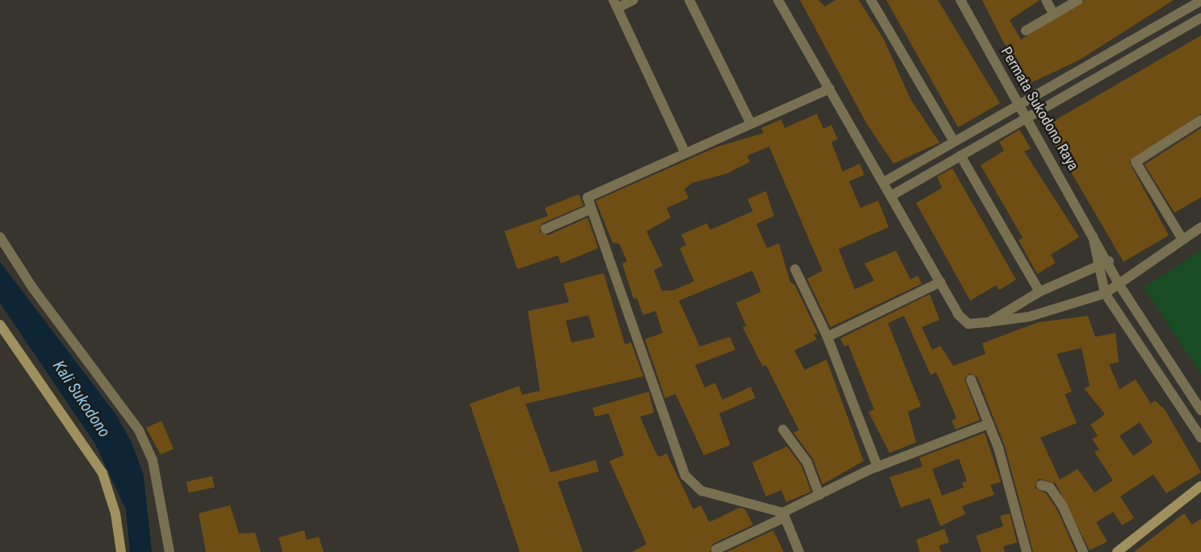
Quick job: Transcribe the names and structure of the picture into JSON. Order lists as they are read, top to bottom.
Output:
{
  "streets": {
    "street": ["Permata Sukodono Raya"]
  },
  "water": ["Kali Sukodono"]
}
